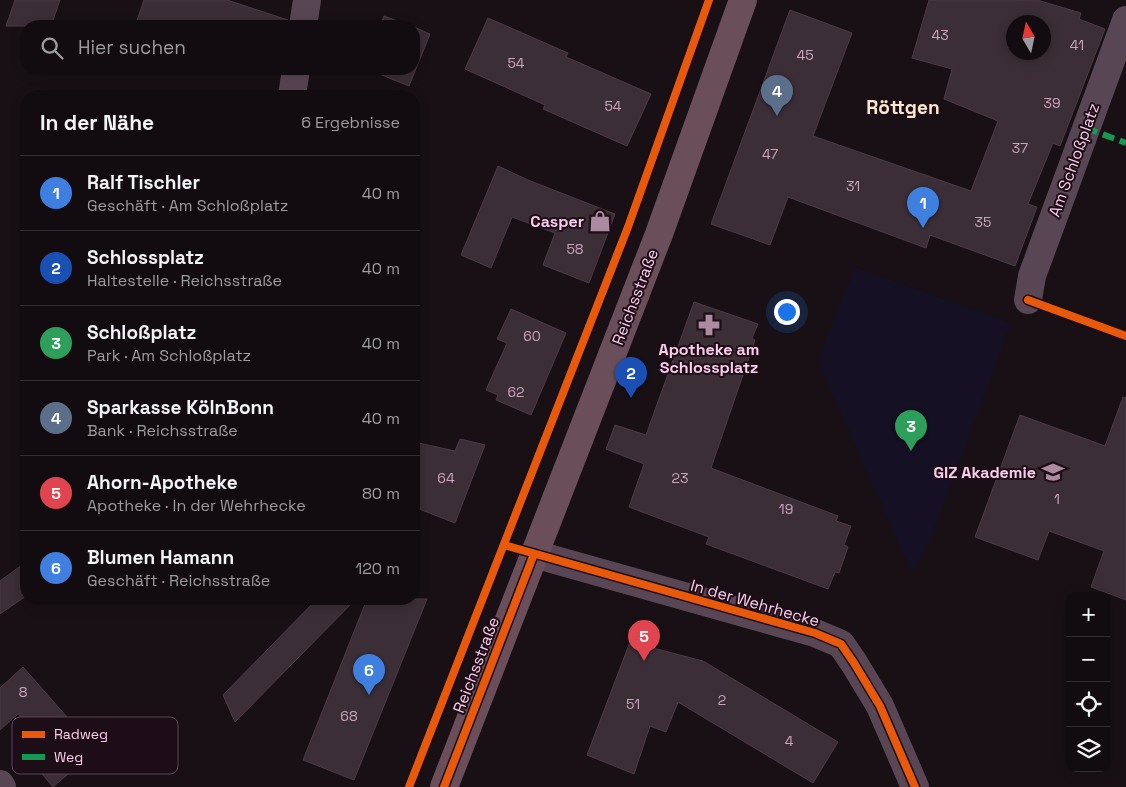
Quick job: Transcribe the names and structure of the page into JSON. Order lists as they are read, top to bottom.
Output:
{
  "streets": {
    "main road": ["Reichsstraße"],
    "street": ["Am Schloßplatz", "In der Wehrhecke"]
  },
  "crossings": [
    ["Reichsstraße", "In der Wehrhecke"]
  ],
  "districts": ["Röttgen"],
  "places": {
    "shop": ["Casper"],
    "pharmacy": ["Apotheke am Schlossplatz"],
    "school or university": ["GIZ Akademie"]
  },
  "house_numbers": [
    "43",
    "41",
    "45",
    "54",
    "39",
    "54",
    "37",
    "47",
    "31",
    "35",
    "58",
    "60",
    "62",
    "64",
    "23",
    "1",
    "19",
    "8",
    "2",
    "51",
    "68",
    "4"
  ],
  "legend": ["Radweg", "Weg"],
  "north": "top",
  "page": {
    "search": "Hier suchen",
    "pins": [
      "4",
      "1",
      "2",
      "3",
      "5",
      "6"
    ],
    "heading": ["In der Nähe", "6 Ergebnisse"],
    "list": [
      {
        "mark": "1",
        "name": "Ralf Tischler",
        "note": "Geschäft · Am Schloßplatz",
        "value": "40 m"
      },
      {
        "mark": "2",
        "name": "Schlossplatz",
        "note": "Haltestelle · Reichsstraße",
        "value": "40 m"
      },
      {
        "mark": "3",
        "name": "Schloßplatz",
        "note": "Park · Am Schloßplatz",
        "value": "40 m"
      },
      {
        "mark": "4",
        "name": "Sparkasse KölnBonn",
        "note": "Bank · Reichsstraße",
        "value": "40 m"
      },
      {
        "mark": "5",
        "name": "Ahorn-Apotheke",
        "note": "Apotheke · In der Wehrhecke",
        "value": "80 m"
      },
      {
        "mark": "6",
        "name": "Blumen Hamann",
        "note": "Geschäft · Reichsstraße",
        "value": "120 m"
      }
    ],
    "map_buttons": ["+", "−"]
  }
}
